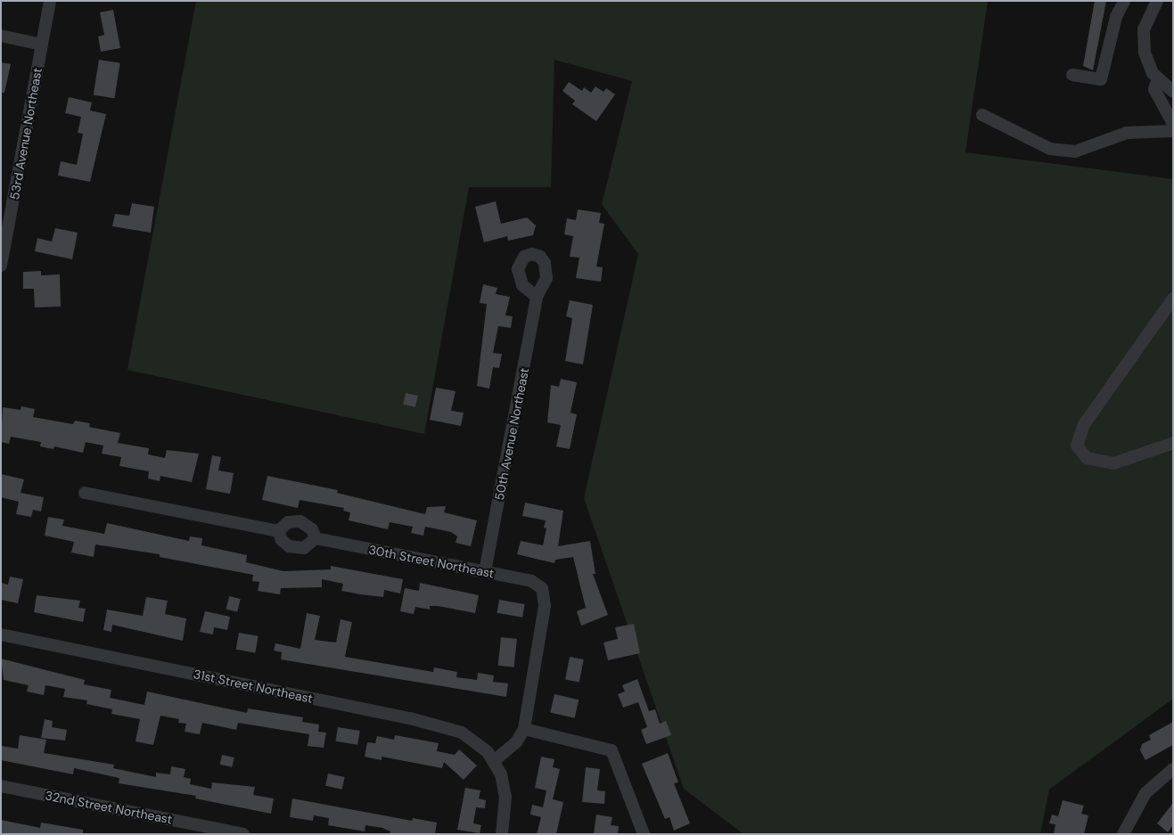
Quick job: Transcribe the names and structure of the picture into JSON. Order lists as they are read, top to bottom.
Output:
{
  "streets": {
    "street": [
      "53rd Avenue Northeast",
      "50th Avenue Northeast",
      "30th Street Northeast",
      "31st Street Northeast",
      "32nd Street Northeast"
    ]
  },
  "crossings": [
    ["50th Avenue Northeast", "30th Street Northeast"]
  ]
}
